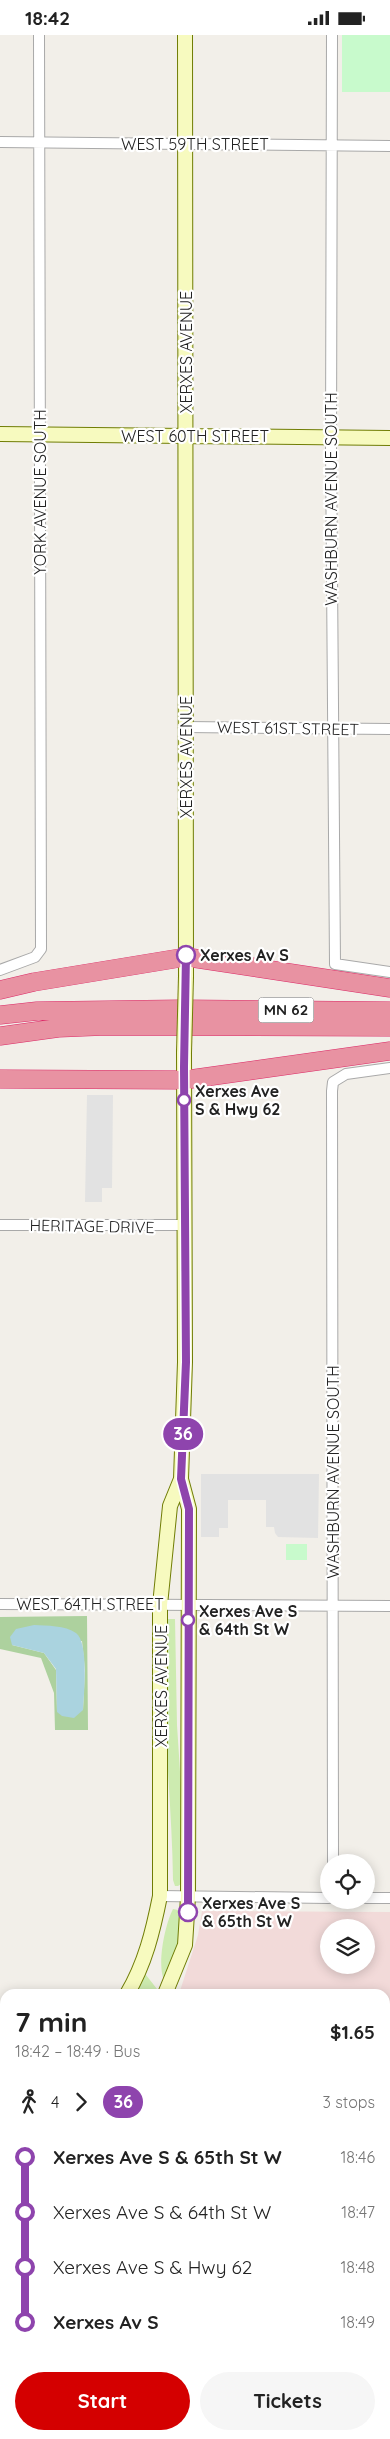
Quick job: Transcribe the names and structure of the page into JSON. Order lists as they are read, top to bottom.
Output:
{
  "streets": {
    "highway": ["MN 62"],
    "street": [
      "WEST 59TH STREET",
      "XERXES AVENUE",
      "WEST 60TH STREET",
      "YORK AVENUE SOUTH",
      "WASHBURN AVENUE SOUTH",
      "WEST 61ST STREET",
      "HERITAGE DRIVE",
      "WEST 64TH STREET"
    ]
  },
  "crossings": [
    ["WEST 59TH STREET", "XERXES AVENUE"],
    ["WEST 59TH STREET", "YORK AVENUE SOUTH"],
    ["WEST 59TH STREET", "WASHBURN AVENUE SOUTH"],
    ["XERXES AVENUE", "WEST 60TH STREET"],
    ["XERXES AVENUE", "WEST 61ST STREET"],
    ["XERXES AVENUE", "HERITAGE DRIVE"],
    ["XERXES AVENUE", "WEST 64TH STREET"],
    ["WEST 60TH STREET", "YORK AVENUE SOUTH"],
    ["WEST 60TH STREET", "WASHBURN AVENUE SOUTH"],
    ["WASHBURN AVENUE SOUTH", "WEST 61ST STREET"],
    ["WASHBURN AVENUE SOUTH", "WEST 64TH STREET"]
  ],
  "places": [
    "Xerxes Av S",
    "Xerxes Ave S & Hwy 62",
    "Xerxes Ave S & 64th St W",
    "Xerxes Ave S & 65th St W"
  ],
  "lines": ["bus line 36"],
  "page": {
    "status": "18:42",
    "on_map": "36",
    "heading": ["7 min", "18:42 – 18:49 · Bus", "$1.65"],
    "legs": ["4", "36", "3 stops"],
    "list": [
      {
        "name": "Xerxes Ave S & 65th St W",
        "value": "18:46"
      },
      {
        "name": "Xerxes Ave S & 64th St W",
        "value": "18:47"
      },
      {
        "name": "Xerxes Ave S & Hwy 62",
        "value": "18:48"
      },
      {
        "name": "Xerxes Av S",
        "value": "18:49"
      }
    ],
    "buttons": ["Start", "Tickets"]
  }
}
